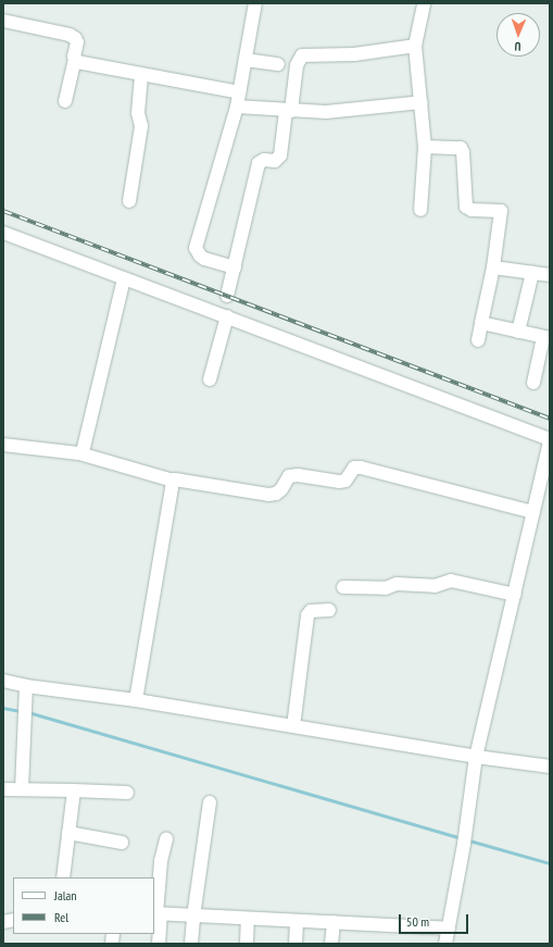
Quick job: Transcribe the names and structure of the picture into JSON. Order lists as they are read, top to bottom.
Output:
{
  "legend": ["Jalan", "Rel"],
  "scale_bar": "50 m",
  "north": "bottom"
}
